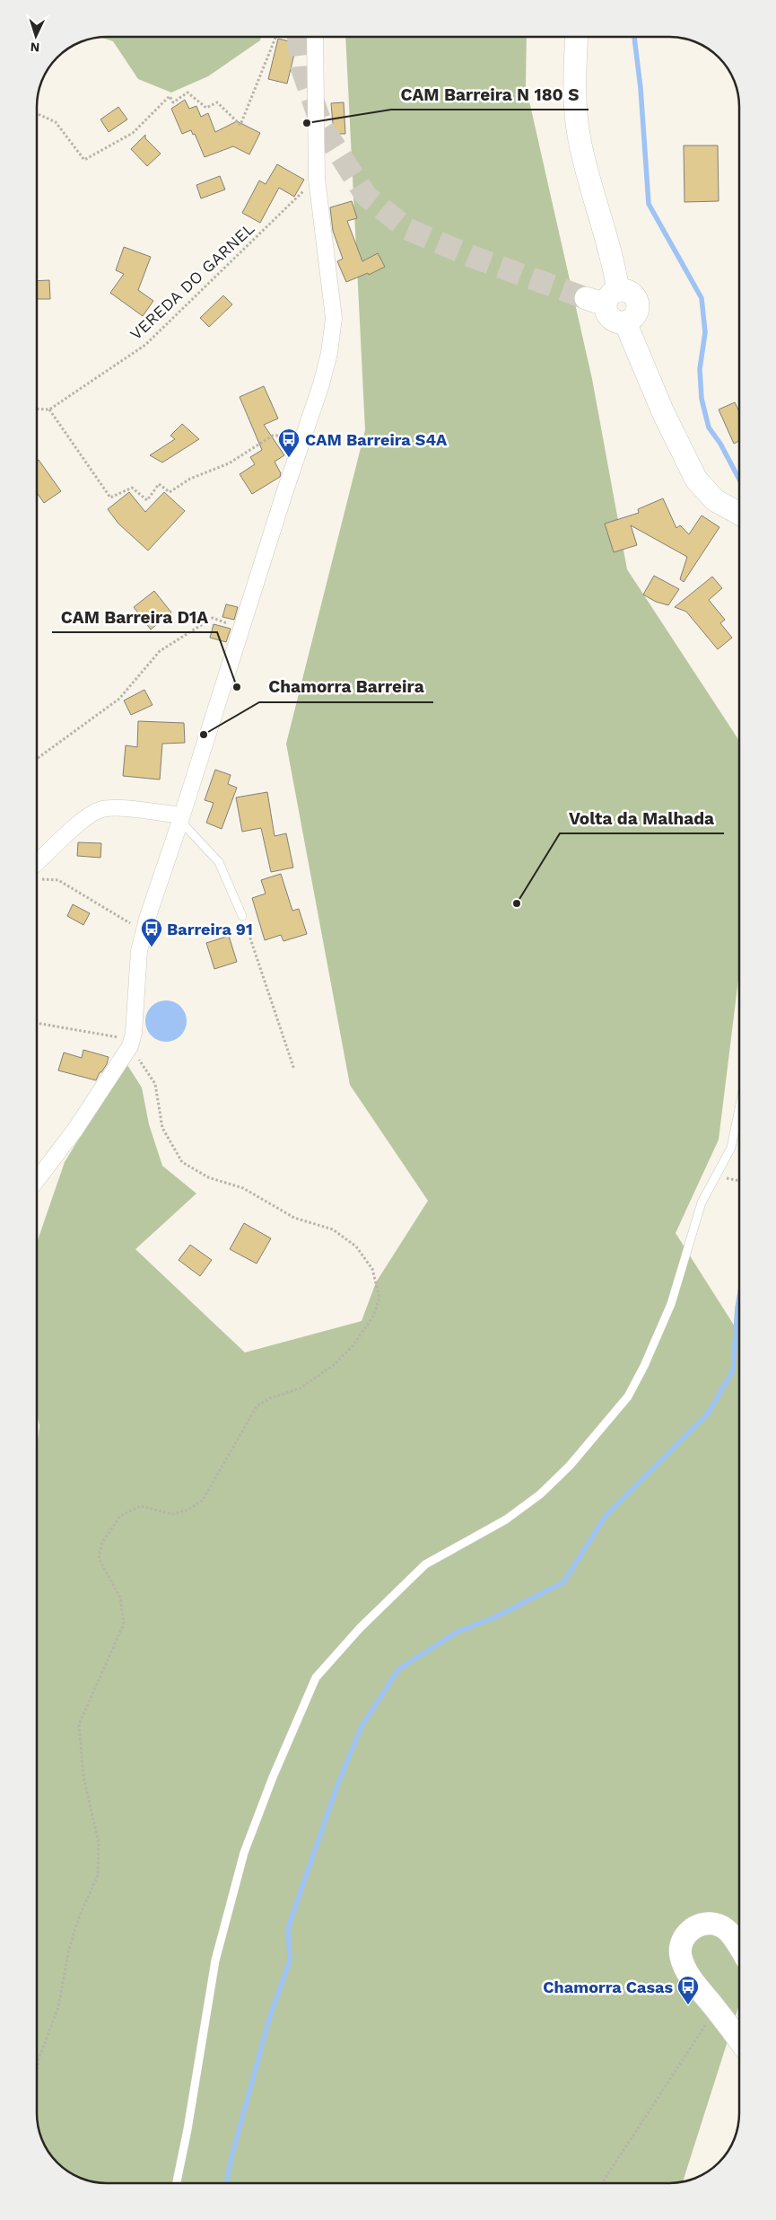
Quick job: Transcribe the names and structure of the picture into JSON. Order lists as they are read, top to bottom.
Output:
{
  "streets": {
    "path": ["VEREDA DO GARNEL"]
  },
  "places": {
    "other": [
      "CAM Barreira N 180 S",
      "CAM Barreira D1A",
      "Chamorra Barreira",
      "Volta da Malhada"
    ],
    "bus stop": ["CAM Barreira S4A", "Barreira 91", "Chamorra Casas"]
  },
  "north": "bottom"
}
